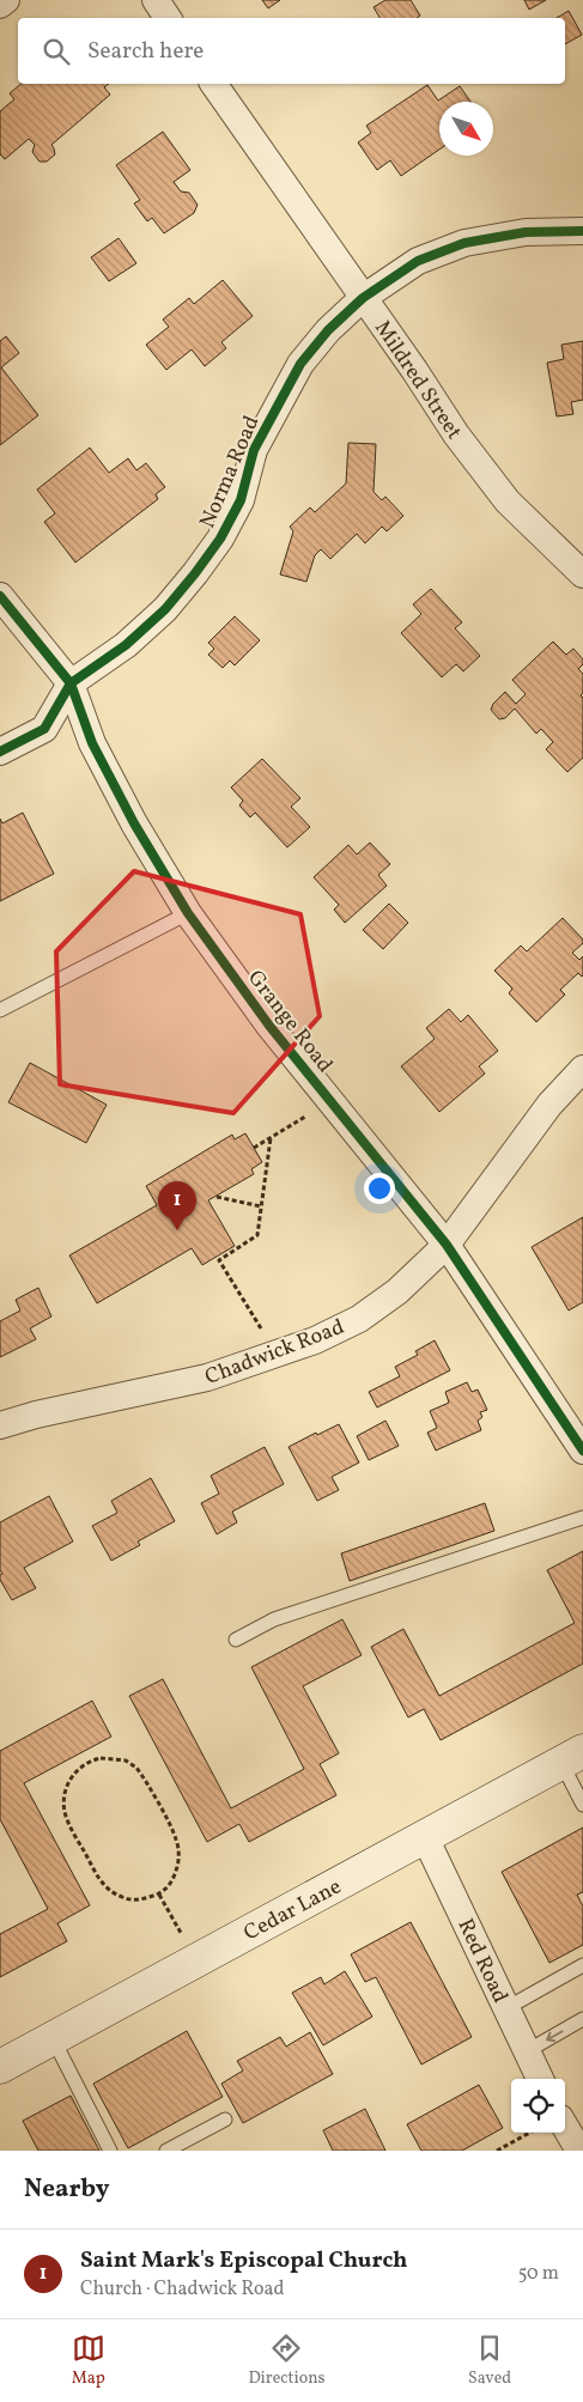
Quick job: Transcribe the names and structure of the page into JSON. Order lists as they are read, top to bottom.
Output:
{
  "streets": {
    "main road": ["Cedar Lane"],
    "street": [
      "Mildred Street",
      "Norma Road",
      "Grange Road",
      "Chadwick Road",
      "Red Road"
    ]
  },
  "crossings": [
    ["Mildred Street", "Norma Road"],
    ["Norma Road", "Grange Road"],
    ["Grange Road", "Chadwick Road"],
    ["Cedar Lane", "Red Road"]
  ],
  "north": "bottom right",
  "page": {
    "search": "Search here",
    "pins": "1",
    "heading": "Nearby",
    "list": [
      {
        "mark": "1",
        "name": "Saint Mark's Episcopal Church",
        "note": "Church · Chadwick Road",
        "value": "50 m"
      }
    ],
    "nav": ["Map", "Directions", "Saved"]
  }
}
